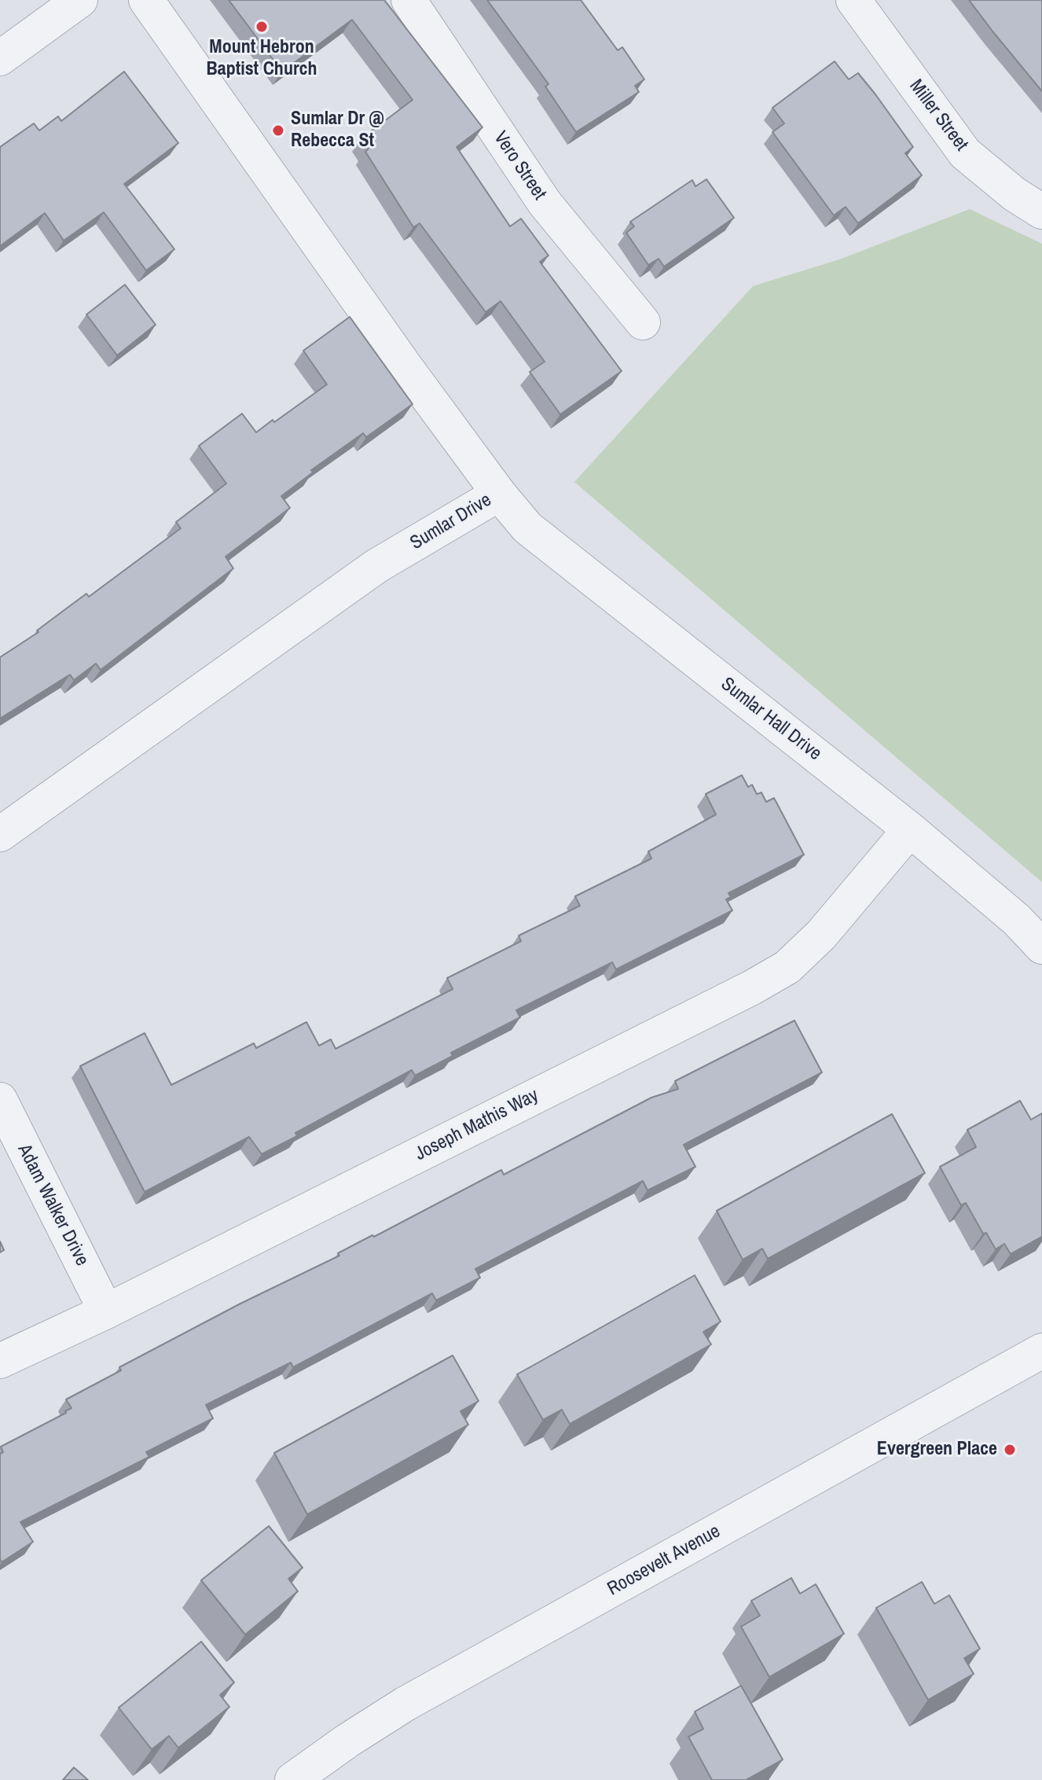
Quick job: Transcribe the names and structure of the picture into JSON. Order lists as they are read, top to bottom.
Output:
{
  "streets": {
    "street": [
      "Miller Street",
      "Vero Street",
      "Sumlar Drive",
      "Sumlar Hall Drive",
      "Joseph Mathis Way",
      "Adam Walker Drive",
      "Roosevelt Avenue"
    ]
  },
  "crossings": [
    ["Sumlar Drive", "Sumlar Hall Drive"],
    ["Sumlar Hall Drive", "Joseph Mathis Way"],
    ["Joseph Mathis Way", "Adam Walker Drive"]
  ],
  "places": ["Mount Hebron Baptist Church", "Sumlar Dr @ Rebecca St", "Evergreen Place"]
}
